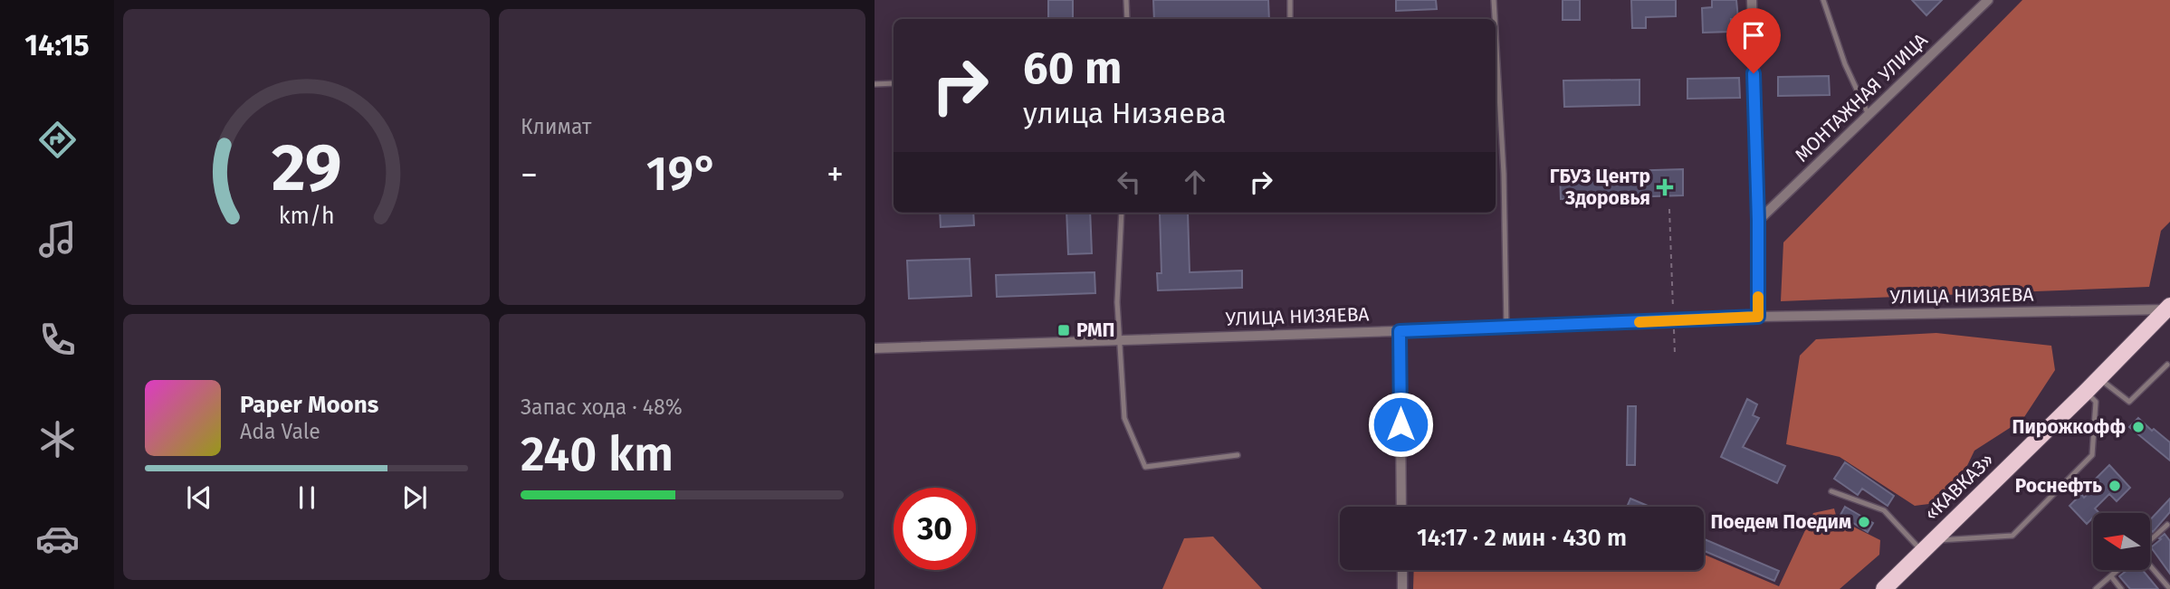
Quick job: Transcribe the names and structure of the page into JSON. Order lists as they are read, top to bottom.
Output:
{
  "streets": {
    "highway": ["«КАВКАЗ»"],
    "street": ["МОНТАЖНАЯ УЛИЦА", "УЛИЦА НИЗЯЕВА"]
  },
  "crossings": [
    ["УЛИЦА НИЗЯЕВА", "«КАВКАЗ»"]
  ],
  "places": {
    "health": ["ГБУЗ Центр Здоровья"],
    "transit": ["РМП"],
    "other": ["Пирожкофф", "Роснефть", "Поедем Поедим"]
  },
  "north": "left",
  "page": {
    "tabs": "14:15",
    "tile": [
      "Климат",
      ["Запас хода · 48%", "240 km"]
    ],
    "turn": ["60 m", "улица Низяева"],
    "heat": ["−", "19°", "+"],
    "song": ["Paper Moons", "Ada Vale"],
    "limit": "30",
    "trip": "14:17 · 2 мин · 430 m",
    "gauge": ["29", "km/h"]
  }
}
